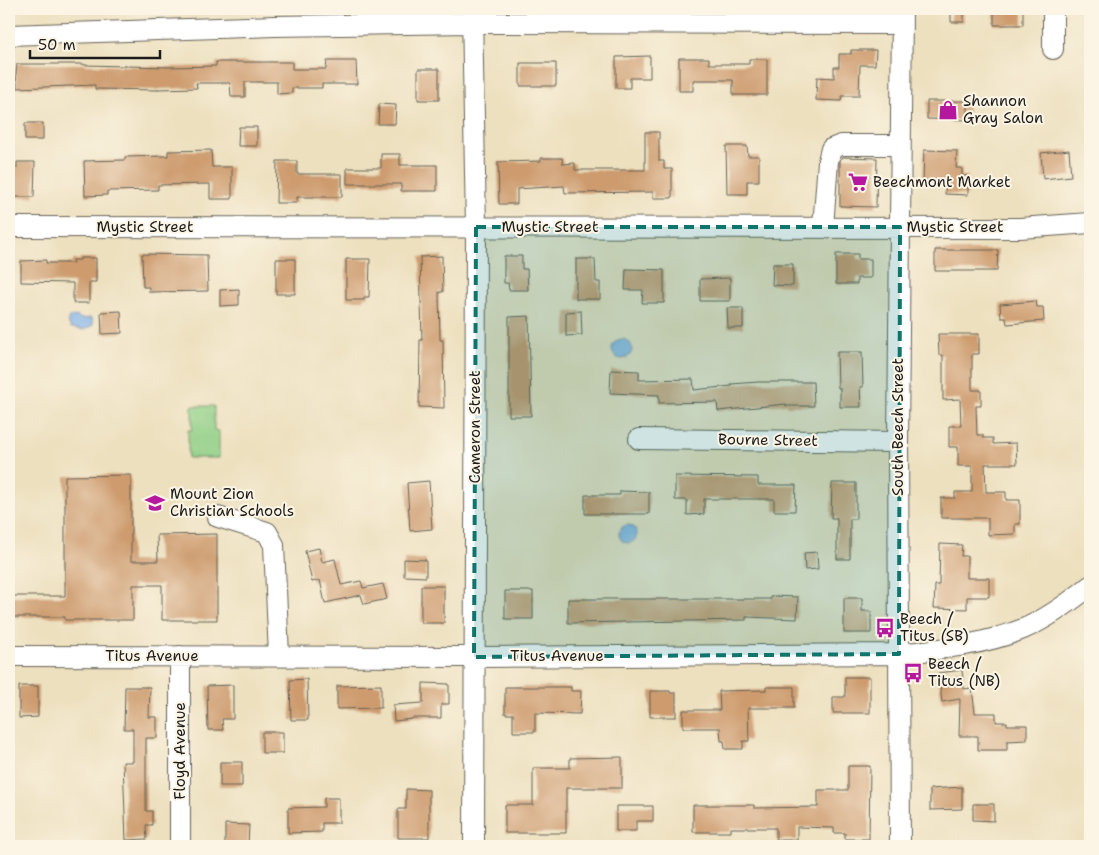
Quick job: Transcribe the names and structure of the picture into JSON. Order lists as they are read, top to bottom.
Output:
{
  "streets": {
    "street": [
      "Mystic Street",
      "Cameron Street",
      "South Beech Street",
      "Bourne Street",
      "Titus Avenue",
      "Floyd Avenue"
    ]
  },
  "crossings": [
    ["Mystic Street", "Cameron Street"],
    ["Mystic Street", "South Beech Street"],
    ["Cameron Street", "Titus Avenue"],
    ["South Beech Street", "Bourne Street"],
    ["South Beech Street", "Titus Avenue"],
    ["Titus Avenue", "Floyd Avenue"]
  ],
  "places": {
    "shop": ["Shannon Gray Salon"],
    "supermarket": ["Beechmont Market"],
    "school or university": ["Mount Zion Christian Schools"],
    "bus stop": ["Beech / Titus (SB)", "Beech / Titus (NB)"]
  },
  "scale_bar": "50 m"
}
